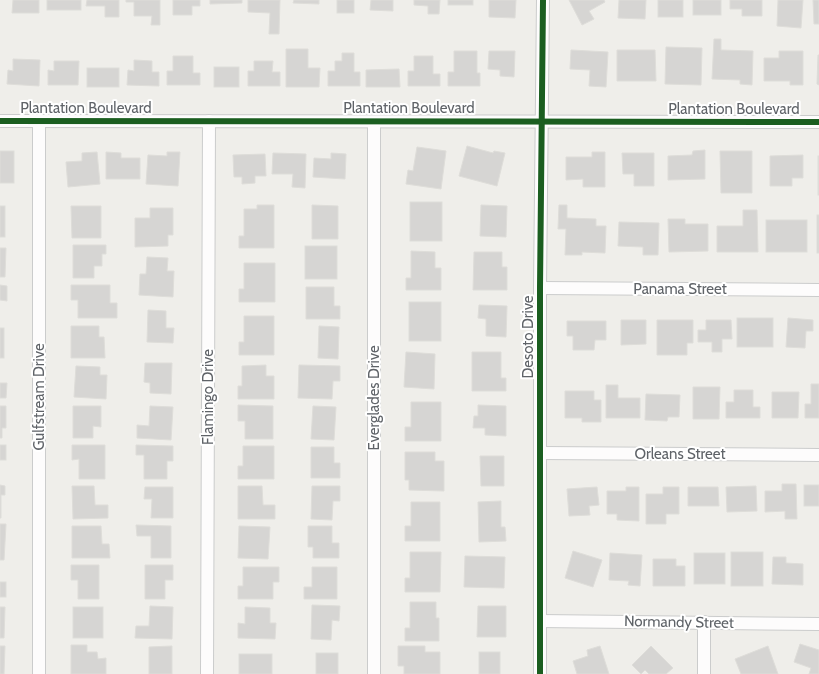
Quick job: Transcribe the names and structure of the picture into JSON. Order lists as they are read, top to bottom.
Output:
{
  "streets": {
    "street": [
      "Plantation Boulevard",
      "Panama Street",
      "Desoto Drive",
      "Gulfstream Drive",
      "Flamingo Drive",
      "Everglades Drive",
      "Orleans Street",
      "Normandy Street"
    ]
  },
  "crossings": [
    ["Plantation Boulevard", "Desoto Drive"],
    ["Plantation Boulevard", "Gulfstream Drive"],
    ["Plantation Boulevard", "Flamingo Drive"],
    ["Plantation Boulevard", "Everglades Drive"],
    ["Panama Street", "Desoto Drive"],
    ["Desoto Drive", "Orleans Street"],
    ["Desoto Drive", "Normandy Street"]
  ]
}
